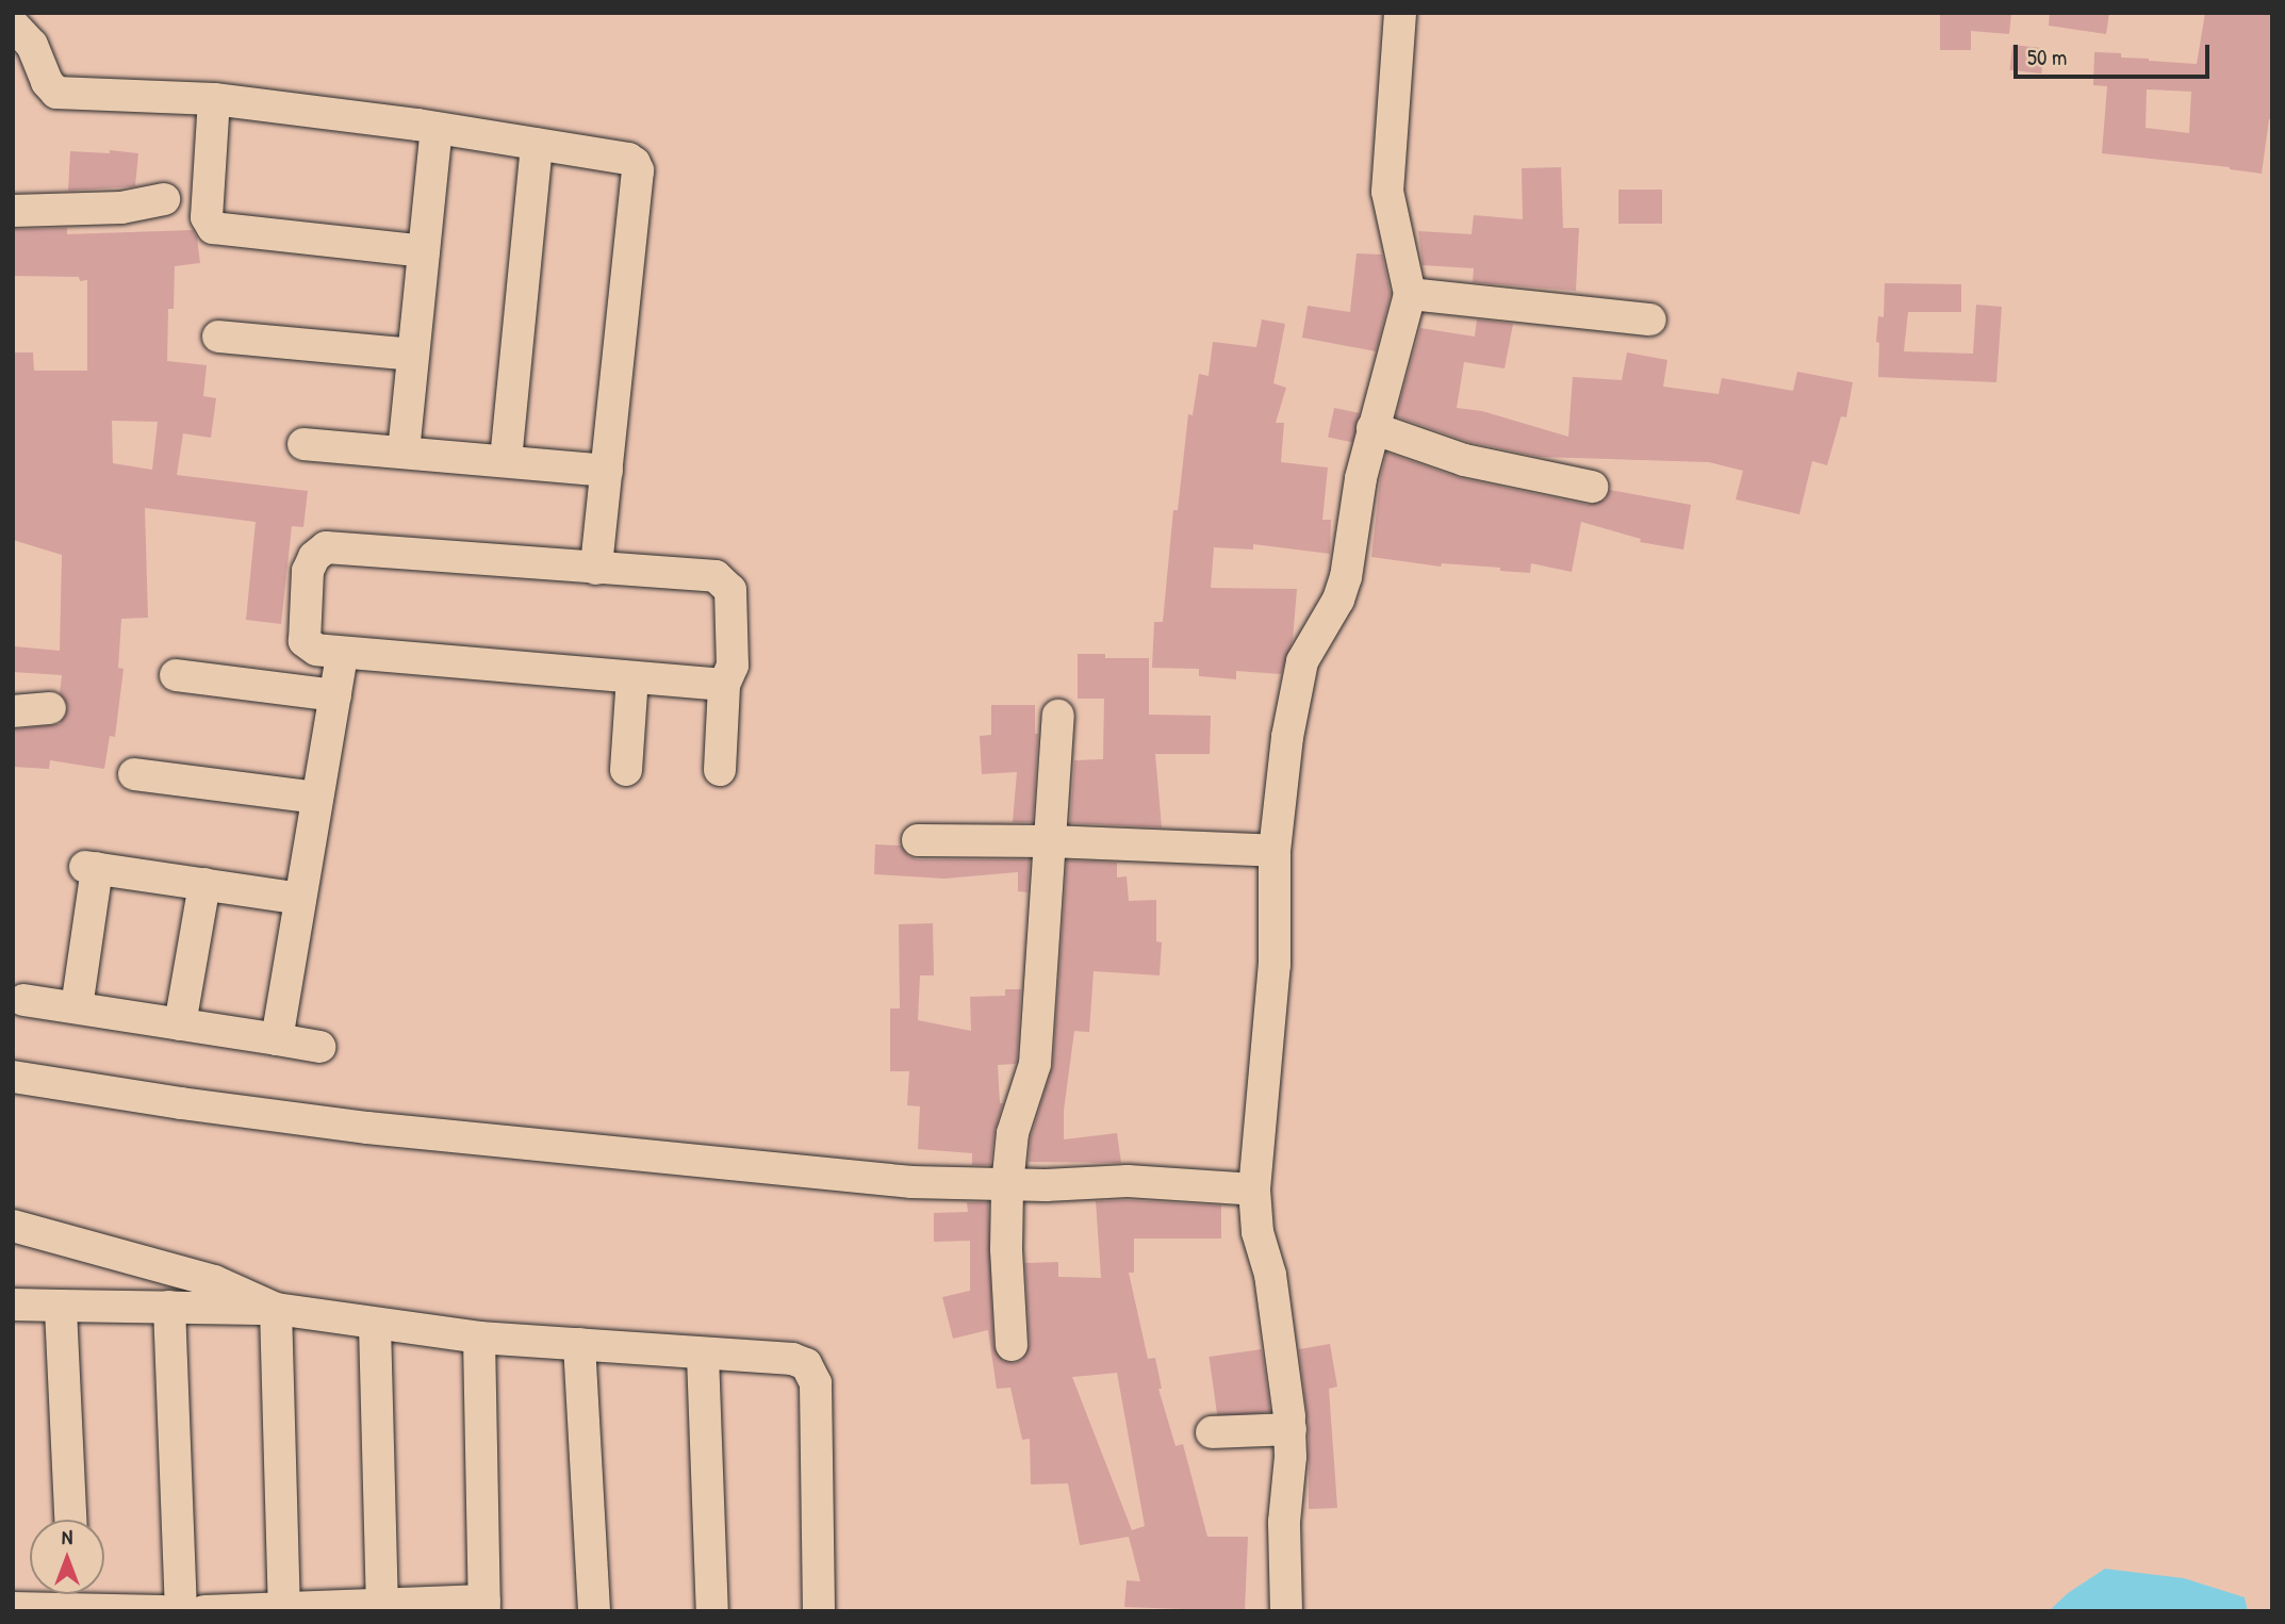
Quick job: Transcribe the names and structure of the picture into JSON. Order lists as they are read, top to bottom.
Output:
{
  "scale_bar": "50 m",
  "north": "top"
}
